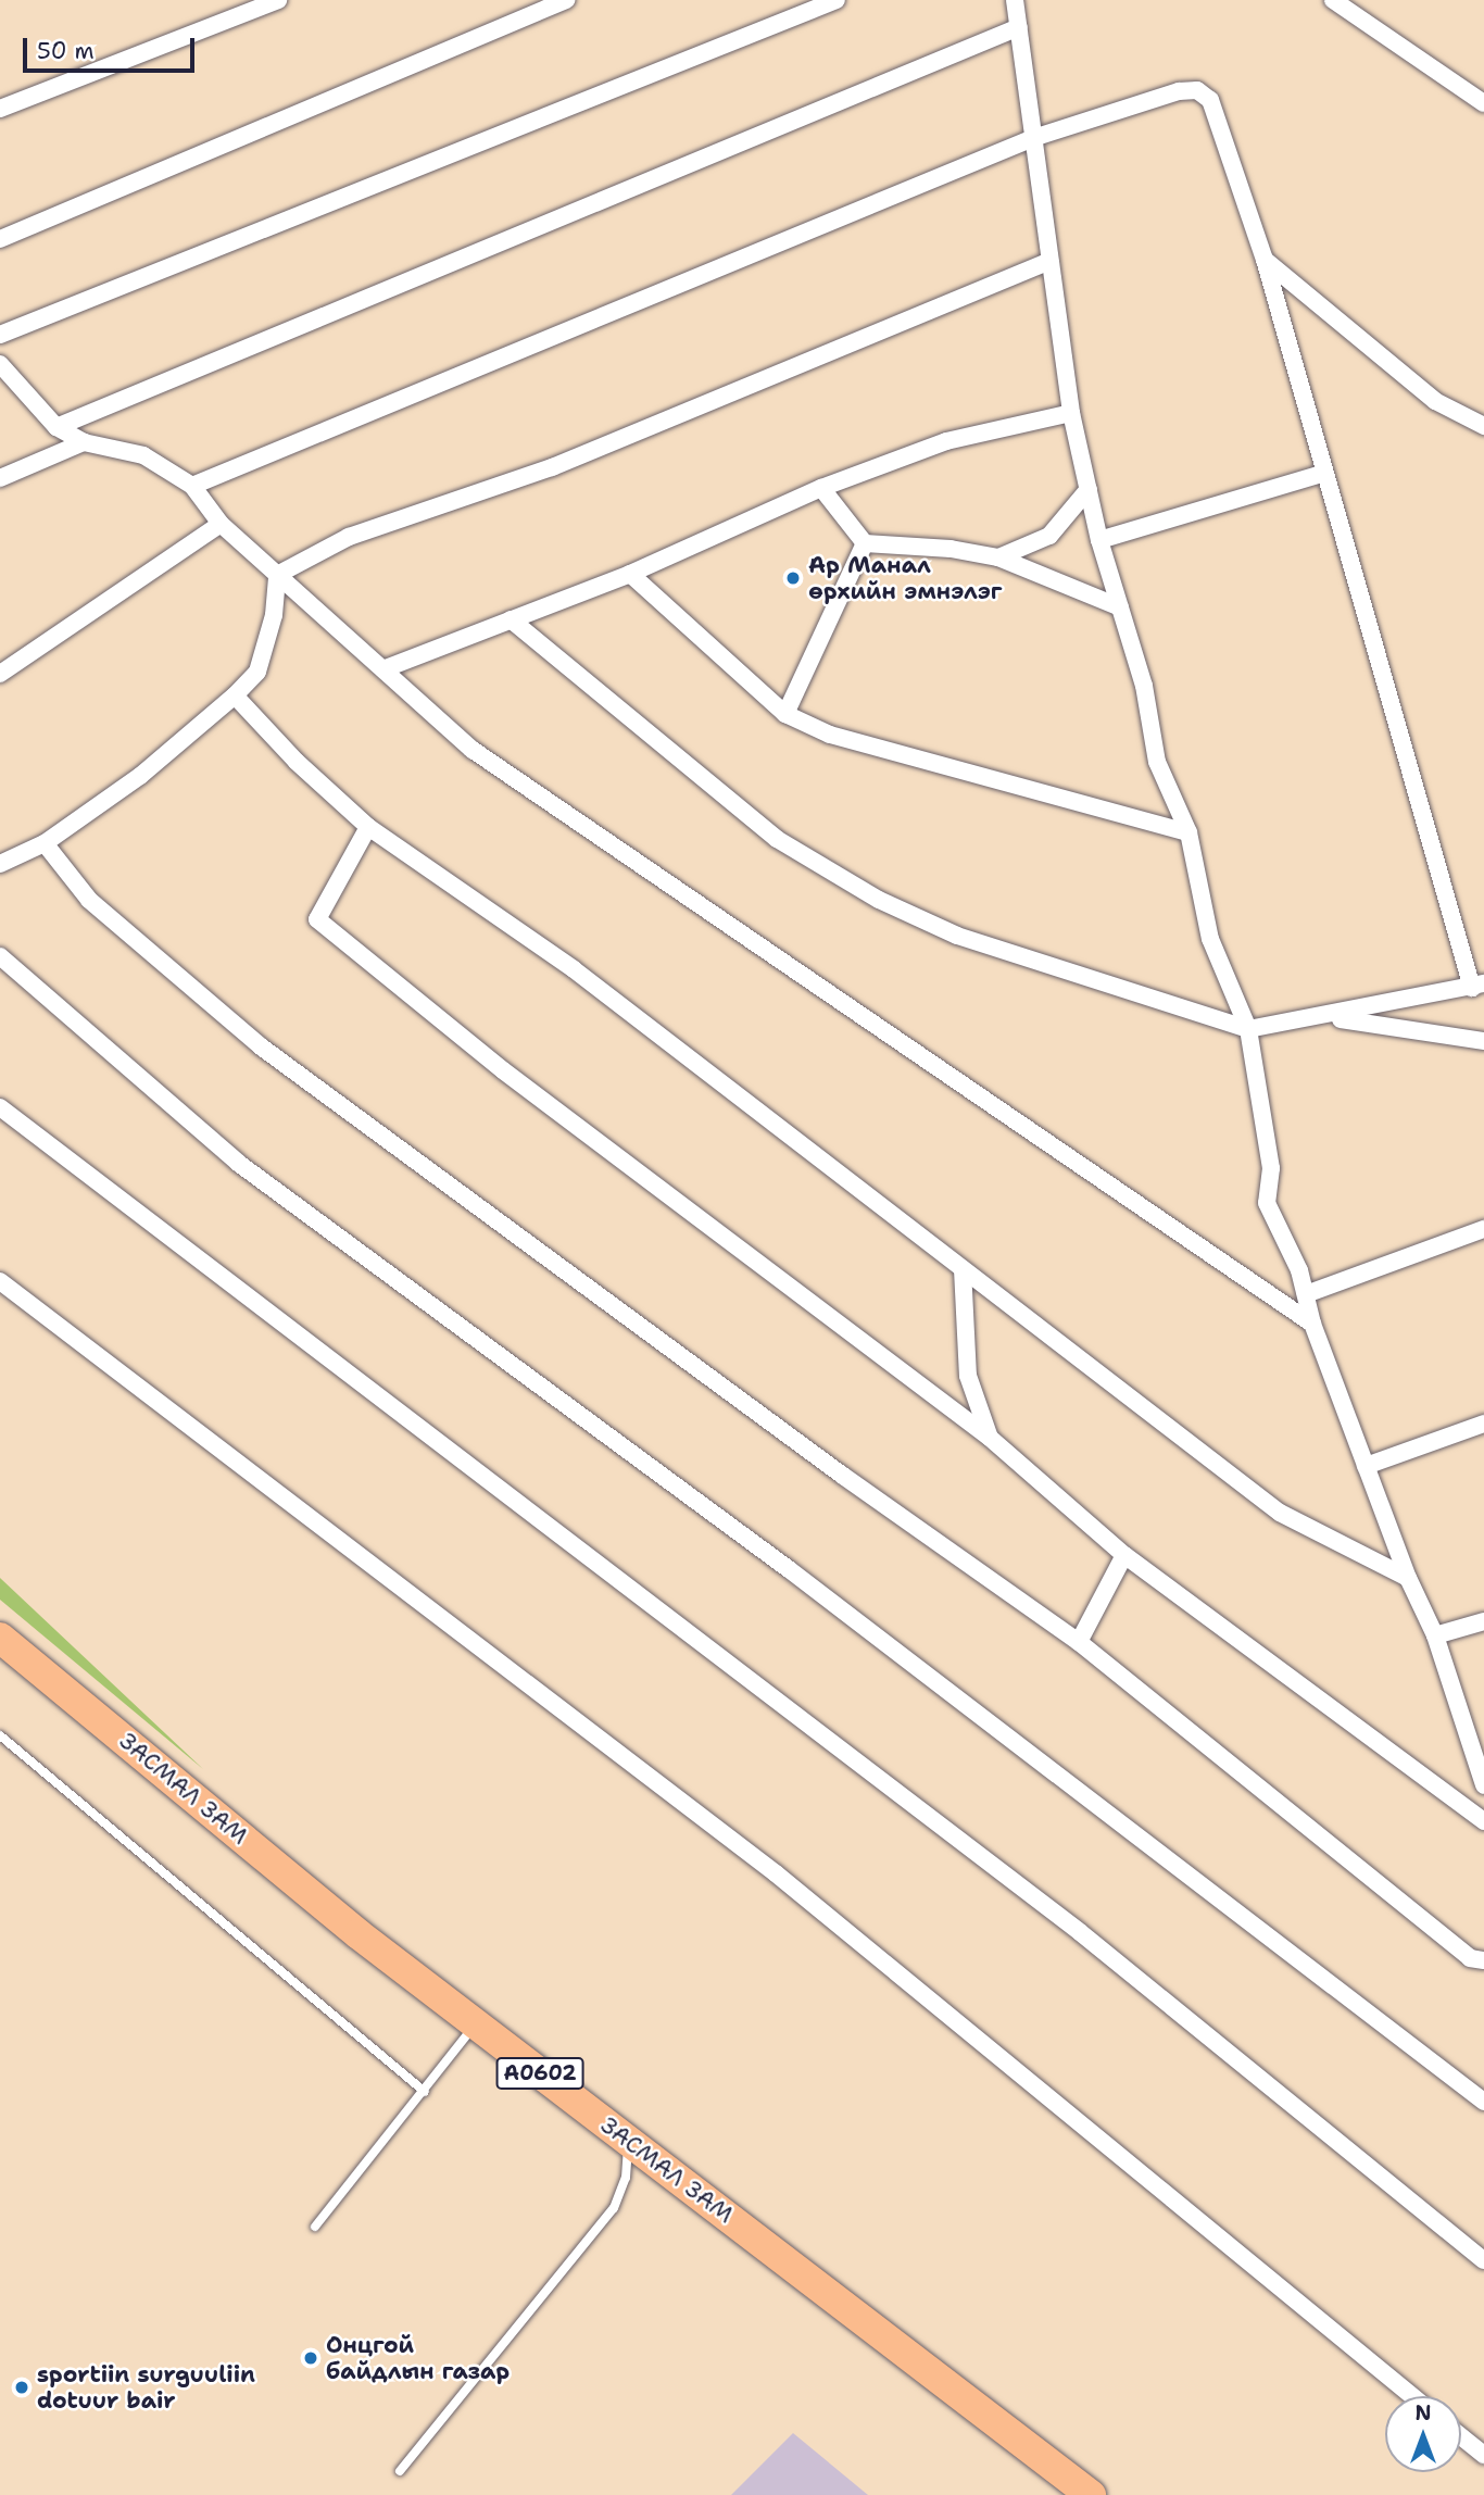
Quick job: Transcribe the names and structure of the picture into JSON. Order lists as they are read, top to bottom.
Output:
{
  "streets": {
    "highway": ["ЗАСМАЛ ЗАМ", "A0602"]
  },
  "places": ["Ар Манал өрхийн эмнэлэг", "Онцгой байдлын газар", "sportiin surguuliin dotuur bair"],
  "scale_bar": "50 m",
  "north": "top"
}
